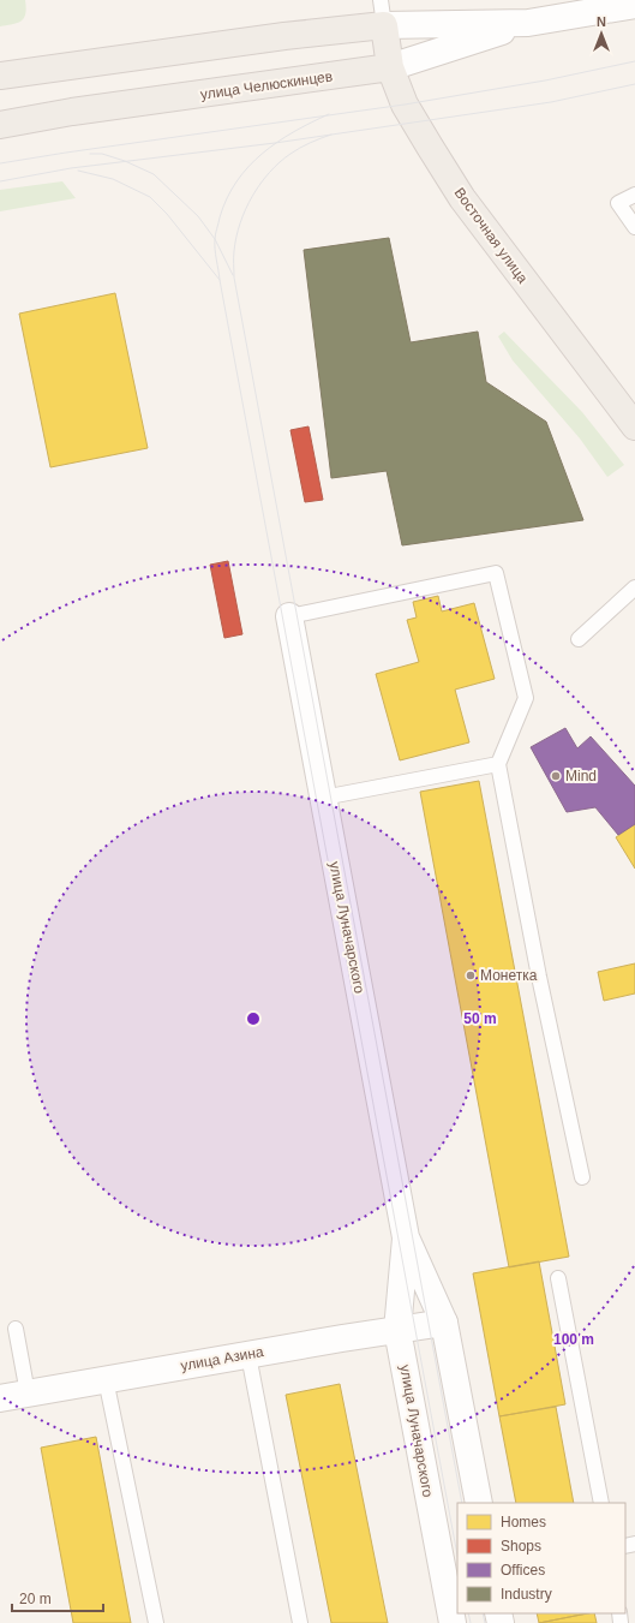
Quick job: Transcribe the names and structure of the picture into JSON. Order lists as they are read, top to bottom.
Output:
{
  "streets": {
    "main road": ["улица Челюскинцев", "Восточная улица"],
    "street": ["улица Луначарского", "улица Азина"]
  },
  "crossings": [
    ["улица Челюскинцев", "Восточная улица"],
    ["улица Луначарского", "улица Азина"]
  ],
  "places": ["Mind", "Монетка"],
  "legend": [
    "Homes",
    "Shops",
    "Offices",
    "Industry"
  ],
  "scale_bar": "20 m",
  "north": "top",
  "rings": ["50 m", "100 m"]
}
